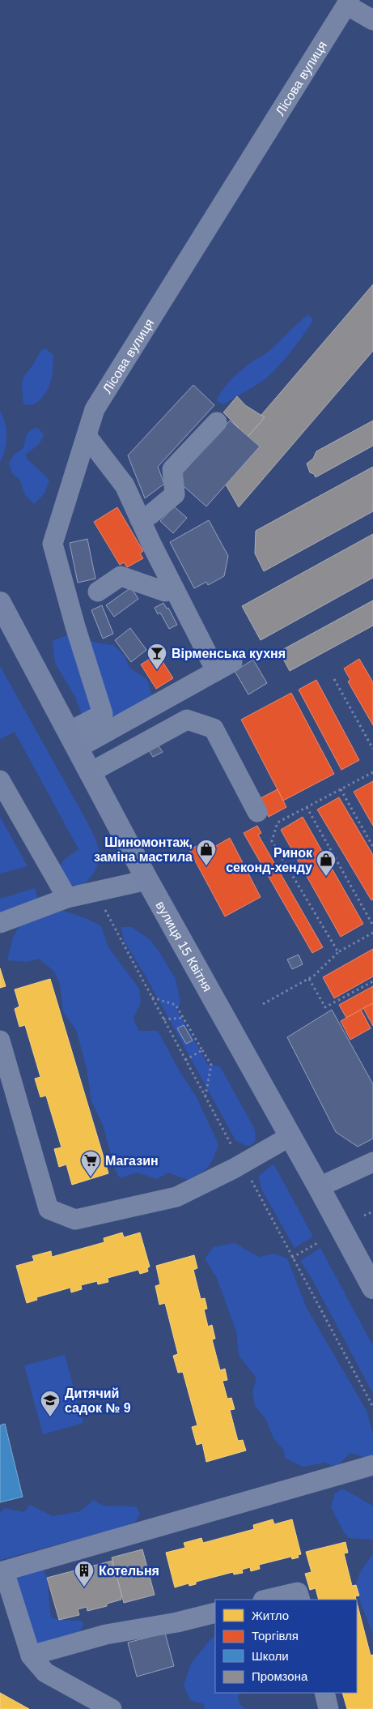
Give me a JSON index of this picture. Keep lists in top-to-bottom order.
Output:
{
  "streets": {
    "highway": ["вулиця 15 Квітня"],
    "street": ["Лісова вулиця"]
  },
  "crossings": [
    ["Лісова вулиця", "вулиця 15 Квітня"]
  ],
  "places": {
    "bar": ["Вірменська кухня"],
    "shop": ["Шиномонтаж, заміна мастила", "Ринок секонд-хенду"],
    "supermarket": ["Магазин"],
    "school or university": ["Дитячий садок № 9"],
    "building": ["Котельня"]
  },
  "legend": [
    "Житло",
    "Торгівля",
    "Школи",
    "Промзона"
  ]
}
